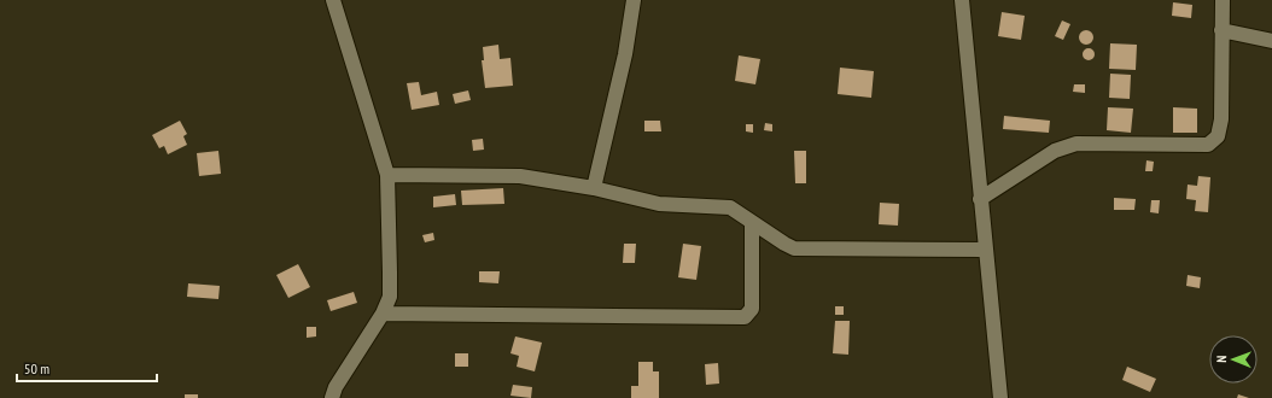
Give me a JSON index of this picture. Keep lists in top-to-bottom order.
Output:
{
  "scale_bar": "50 m",
  "north": "left"
}
